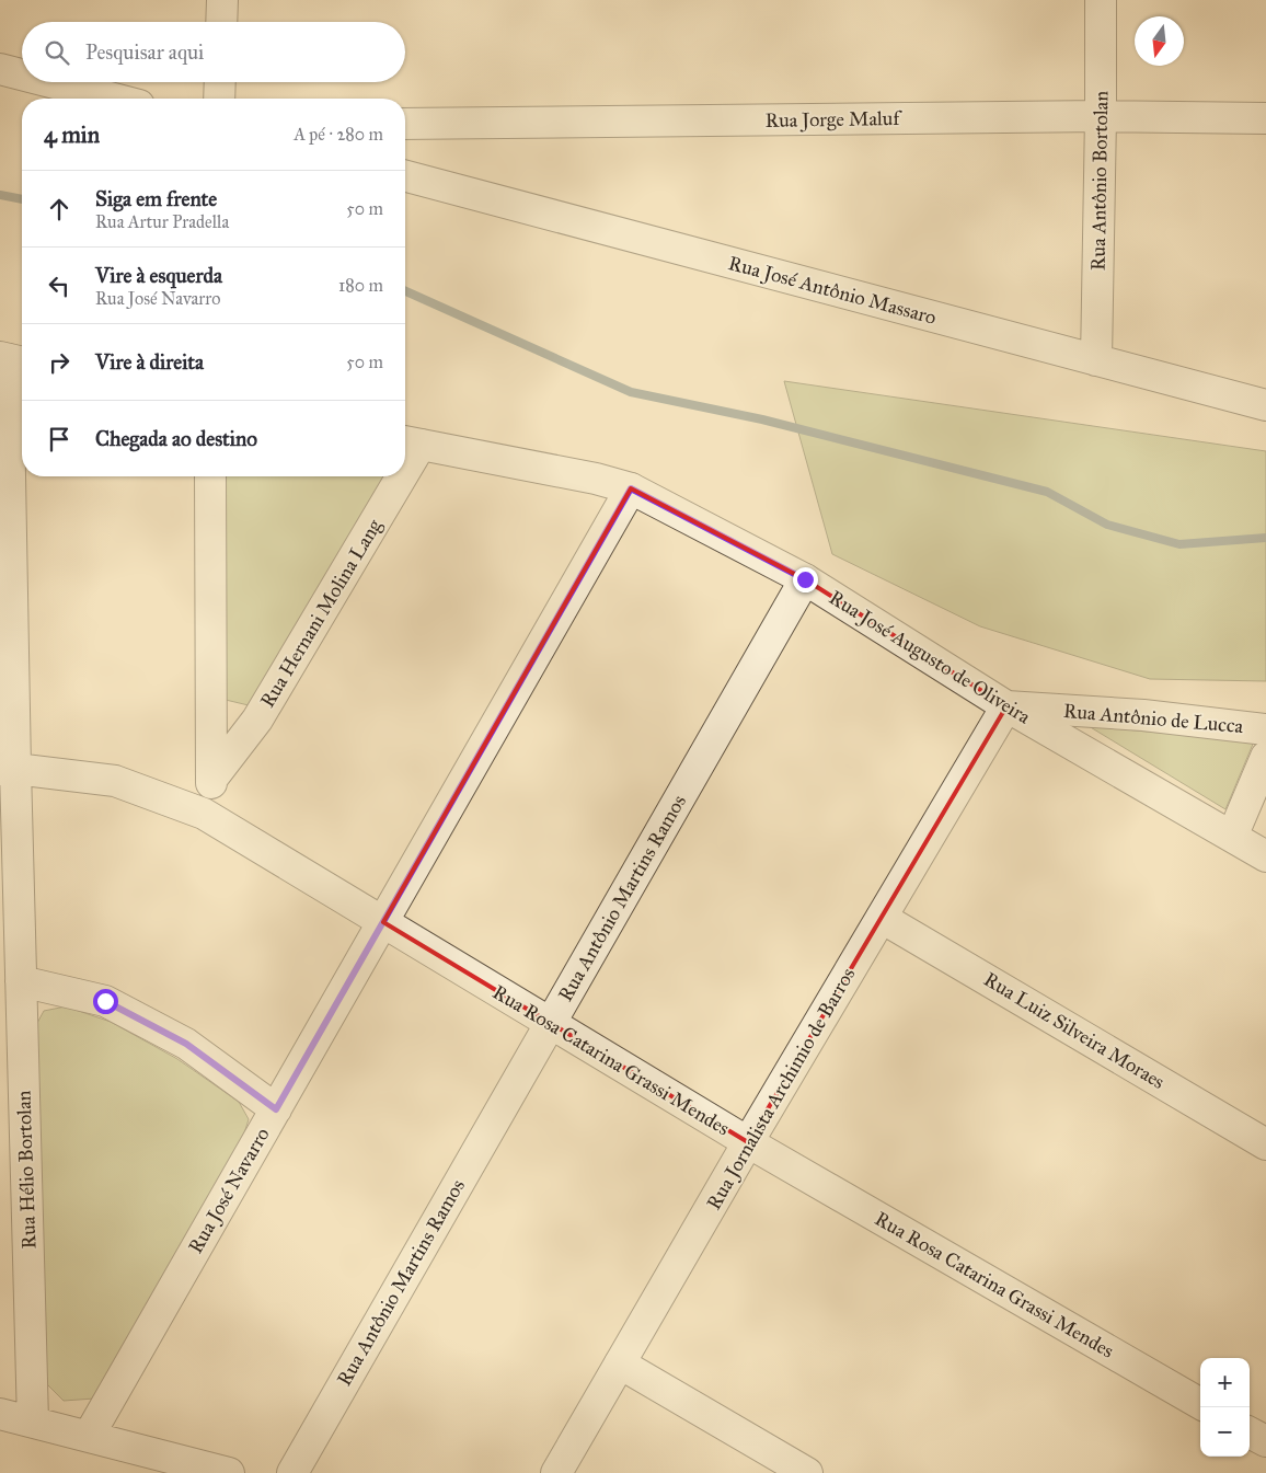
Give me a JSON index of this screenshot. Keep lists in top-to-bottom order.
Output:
{
  "streets": {
    "street": [
      "Rua Jorge Maluf",
      "Rua Antônio Bortolan",
      "Rua José Antônio Massaro",
      "Rua Hernani Molina Lang",
      "Rua José Augusto de Oliveira",
      "Rua Antônio de Lucca",
      "Rua Antônio Martins Ramos",
      "Rua Luiz Silveira Moraes",
      "Rua Rosa Catarina Grassi Mendes",
      "Rua Jornalista Archimio de Barros",
      "Rua Hélio Bortolan",
      "Rua José Navarro"
    ]
  },
  "crossings": [
    ["Rua Jorge Maluf", "Rua Antônio Bortolan"],
    ["Rua Antônio Bortolan", "Rua José Antônio Massaro"],
    ["Rua Hernani Molina Lang", "Rua Rosa Catarina Grassi Mendes"],
    ["Rua José Augusto de Oliveira", "Rua Antônio de Lucca"],
    ["Rua José Augusto de Oliveira", "Rua Antônio Martins Ramos"],
    ["Rua José Augusto de Oliveira", "Rua Jornalista Archimio de Barros"],
    ["Rua José Augusto de Oliveira", "Rua José Navarro"],
    ["Rua Antônio de Lucca", "Rua Jornalista Archimio de Barros"],
    ["Rua Antônio Martins Ramos", "Rua Rosa Catarina Grassi Mendes"],
    ["Rua Luiz Silveira Moraes", "Rua Jornalista Archimio de Barros"],
    ["Rua Rosa Catarina Grassi Mendes", "Rua Jornalista Archimio de Barros"],
    ["Rua Rosa Catarina Grassi Mendes", "Rua Hélio Bortolan"],
    ["Rua Rosa Catarina Grassi Mendes", "Rua José Navarro"]
  ],
  "north": "bottom",
  "page": {
    "search": "Pesquisar aqui",
    "heading": ["4 min", "A pé · 280 m"],
    "list": [
      ["Siga em frente", "Rua Artur Pradella", "50 m"],
      ["Vire à esquerda", "Rua José Navarro", "180 m"],
      ["Vire à direita", "50 m"],
      "Chegada ao destino"
    ],
    "map_buttons": ["+", "−"]
  }
}
